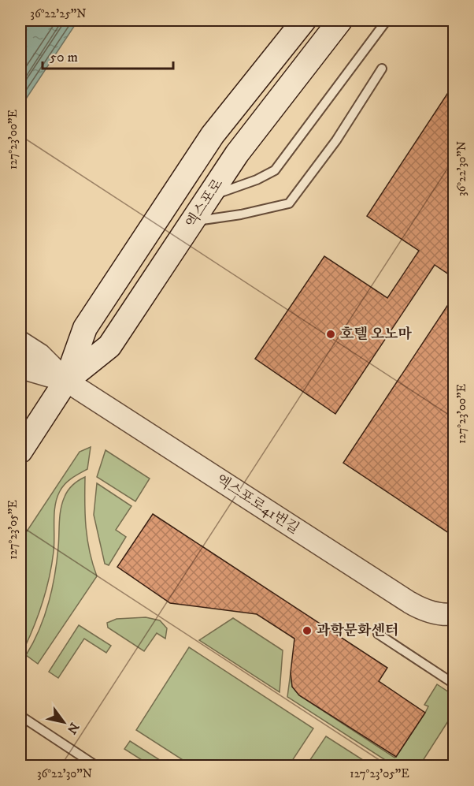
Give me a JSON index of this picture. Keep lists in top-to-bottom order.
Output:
{
  "streets": {
    "main road": ["엑스포로"],
    "street": ["엑스포로41번길"]
  },
  "crossings": [
    ["엑스포로", "엑스포로41번길"]
  ],
  "places": ["호텔 오노마", "과학문화센터"],
  "scale_bar": "50 m",
  "north": "bottom right",
  "coordinates": [
    "36°22'25\"N",
    "127°23'00\"E",
    "36°22'30\"N",
    "127°23'05\"E"
  ]
}
